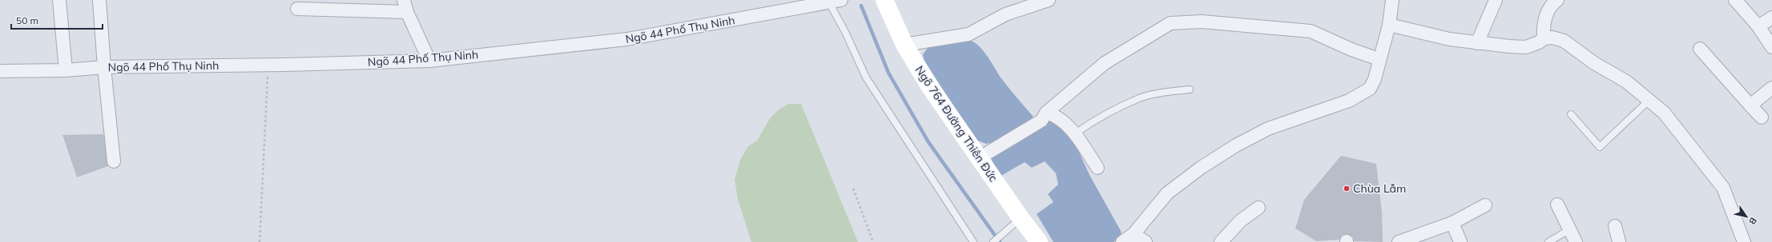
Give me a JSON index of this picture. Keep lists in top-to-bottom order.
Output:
{
  "streets": {
    "street": ["Ngõ 44 Phố Thụ Ninh", "Ngõ 764 Đường Thiên Đức"]
  },
  "places": ["Chùa Lẫm"],
  "scale_bar": "50 m",
  "north": "bottom right"
}
